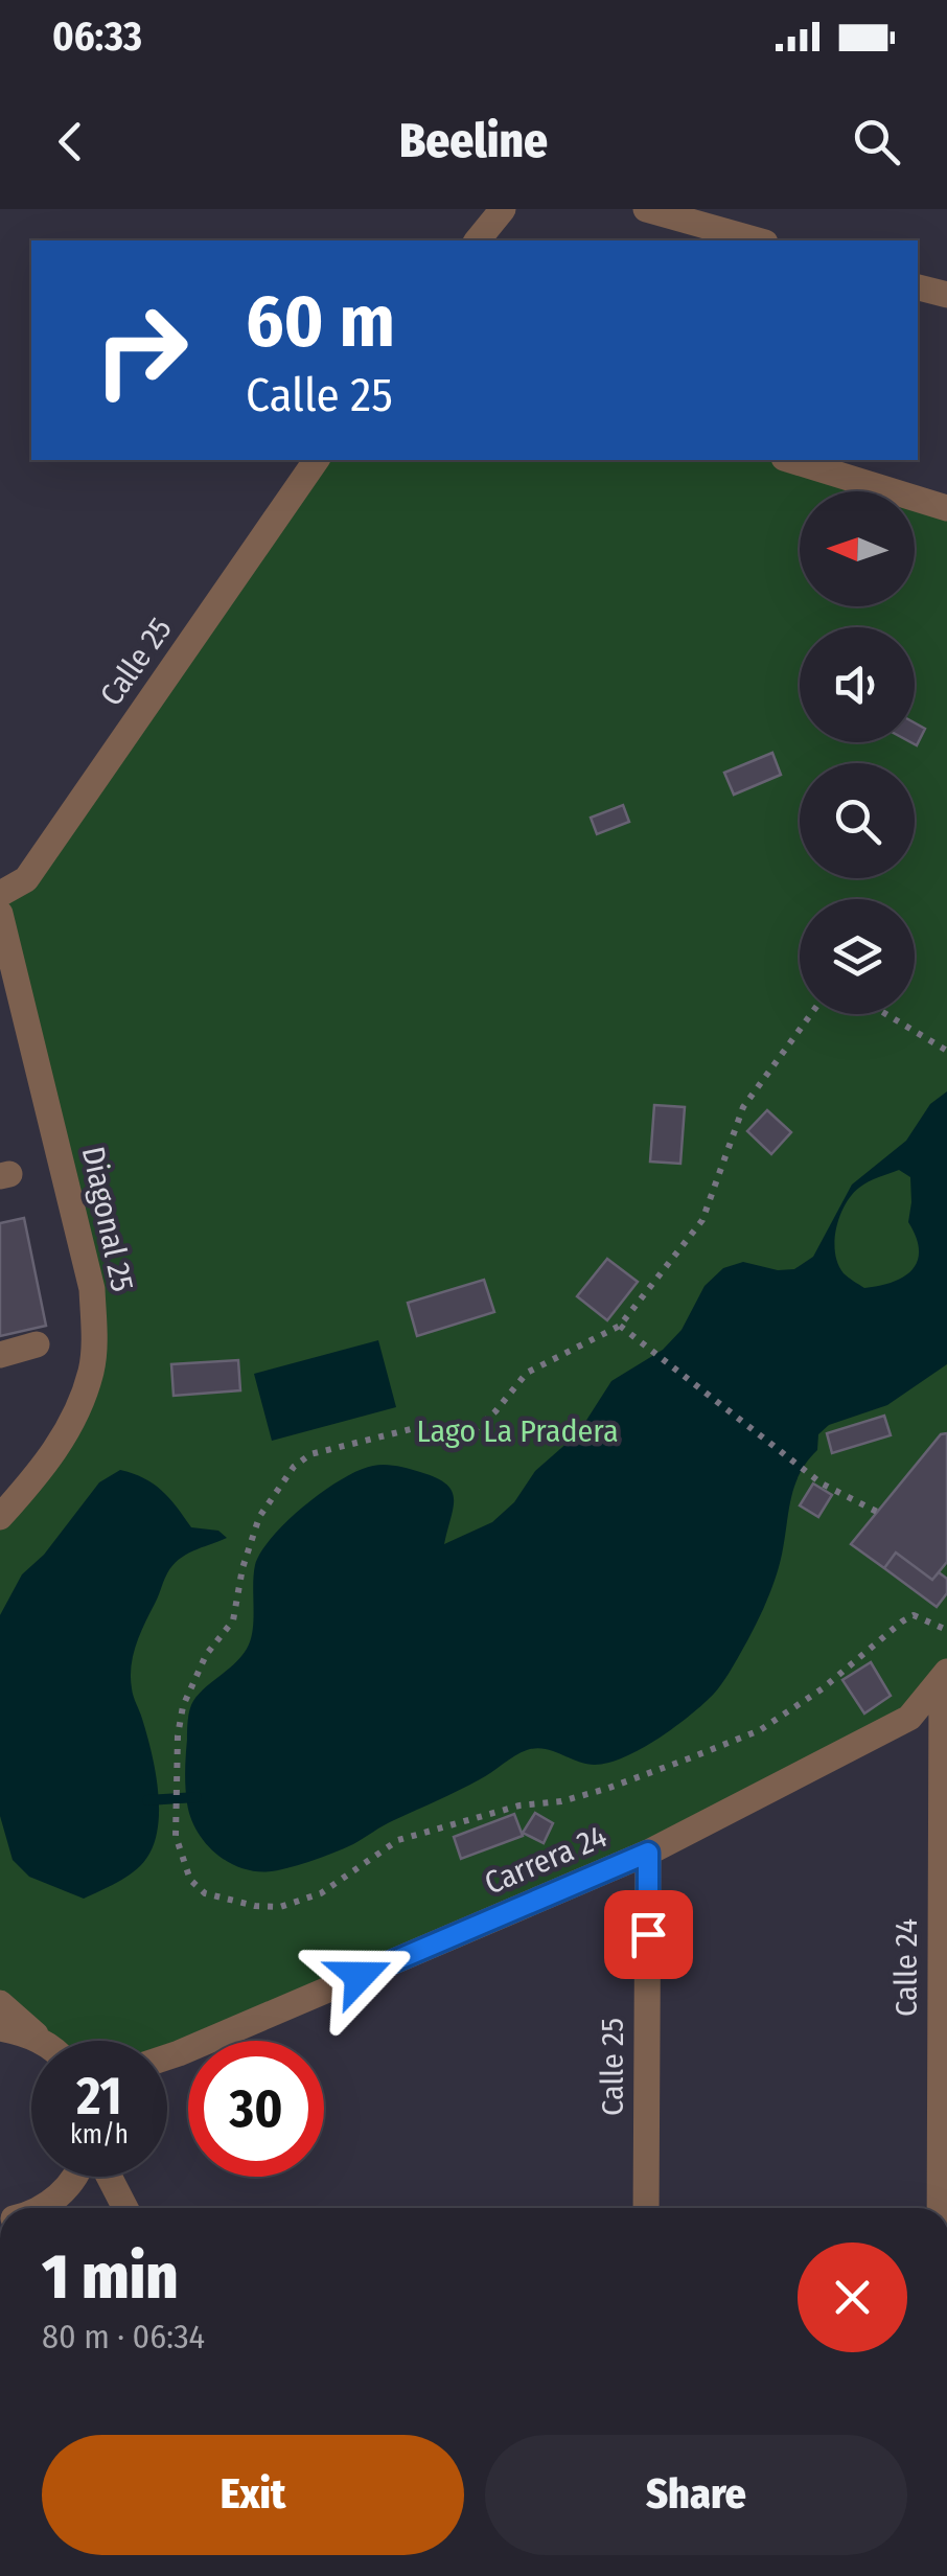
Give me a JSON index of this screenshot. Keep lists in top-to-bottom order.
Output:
{
  "streets": {
    "street": [
      "Calle 25",
      "Diagonal 25",
      "Carrera 24",
      "Calle 24"
    ]
  },
  "crossings": [
    ["Calle 25", "Carrera 24"],
    ["Carrera 24", "Calle 24"]
  ],
  "parks": ["Lago La Pradera"],
  "north": "left",
  "page": {
    "status": "06:33",
    "header": "Beeline",
    "turn": ["60 m", "Calle 25"],
    "speed": "21 km/h",
    "limit": "30",
    "heading": ["1 min", "80 m · 06:34"],
    "buttons": ["Exit", "Share"]
  }
}
